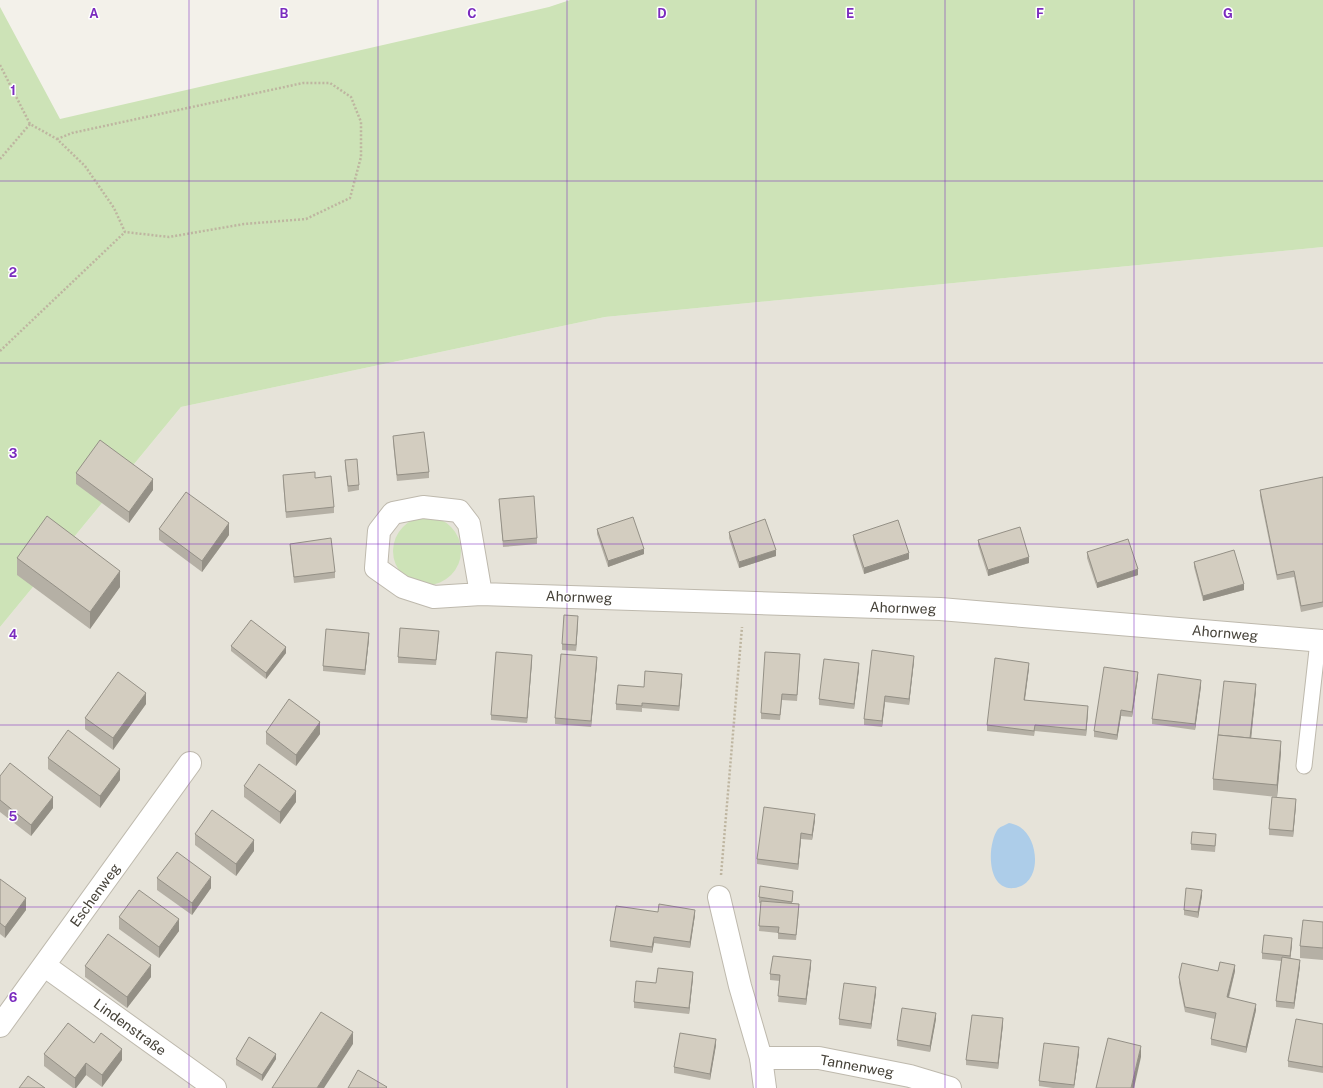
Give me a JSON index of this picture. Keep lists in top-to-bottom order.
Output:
{
  "streets": {
    "street": [
      "Ahornweg",
      "Eschenweg",
      "Lindenstraße",
      "Tannenweg"
    ]
  },
  "crossings": [
    ["Eschenweg", "Lindenstraße"]
  ],
  "grid": {
    "columns": [
      "A",
      "B",
      "C",
      "D",
      "E",
      "F",
      "G"
    ],
    "rows": [
      "1",
      "2",
      "3",
      "4",
      "5",
      "6"
    ]
  }
}
